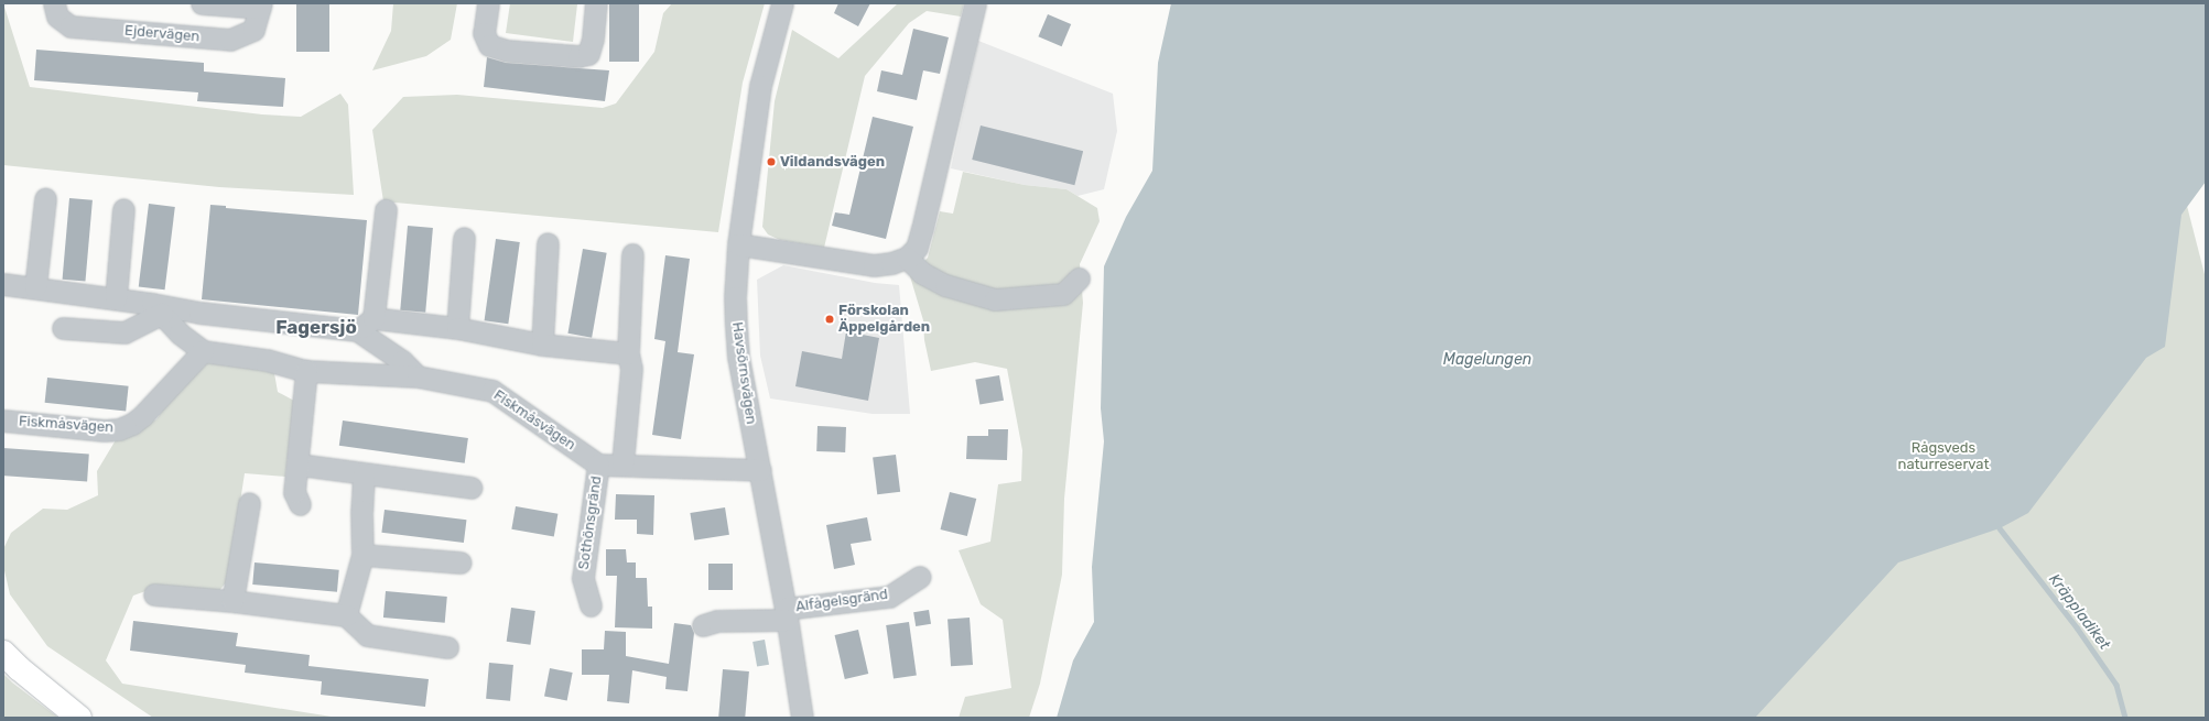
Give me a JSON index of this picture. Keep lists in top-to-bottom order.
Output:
{
  "streets": {
    "street": [
      "Ejdervägen",
      "Havsörnsvägen",
      "Fiskmåsvägen",
      "Sothönsgränd",
      "Alfågelsgränd"
    ]
  },
  "crossings": [
    ["Havsörnsvägen", "Alfågelsgränd"],
    ["Fiskmåsvägen", "Sothönsgränd"]
  ],
  "districts": ["Fagersjö"],
  "water": ["Magelungen", "Kräppladiket"],
  "parks": ["Rågsveds naturreservat"],
  "places": ["Vildandsvägen", "Förskolan Äppelgården"]
}
